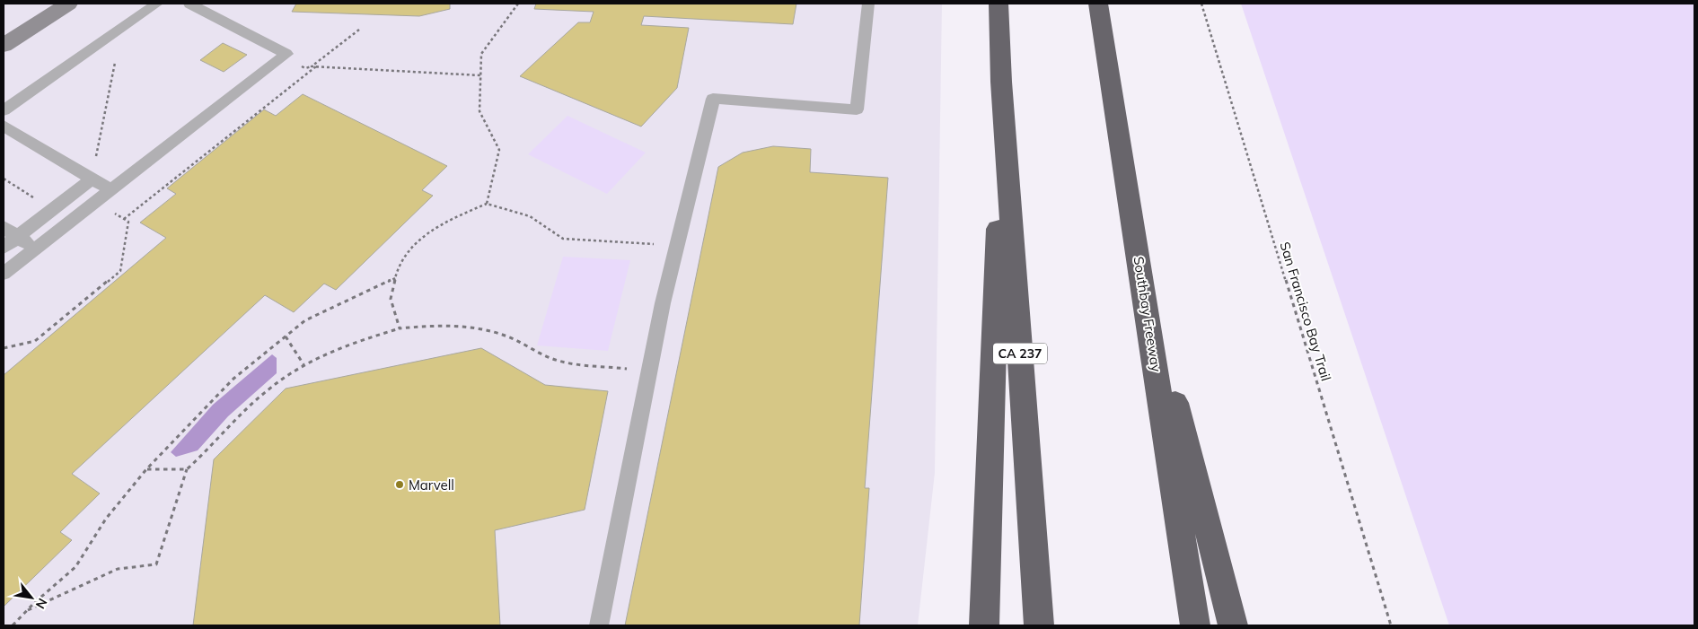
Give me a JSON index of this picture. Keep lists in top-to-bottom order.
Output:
{
  "streets": {
    "highway": ["Southbay Freeway", "CA 237"],
    "path": ["San Francisco Bay Trail"]
  },
  "places": ["Marvell"],
  "north": "bottom right"
}
